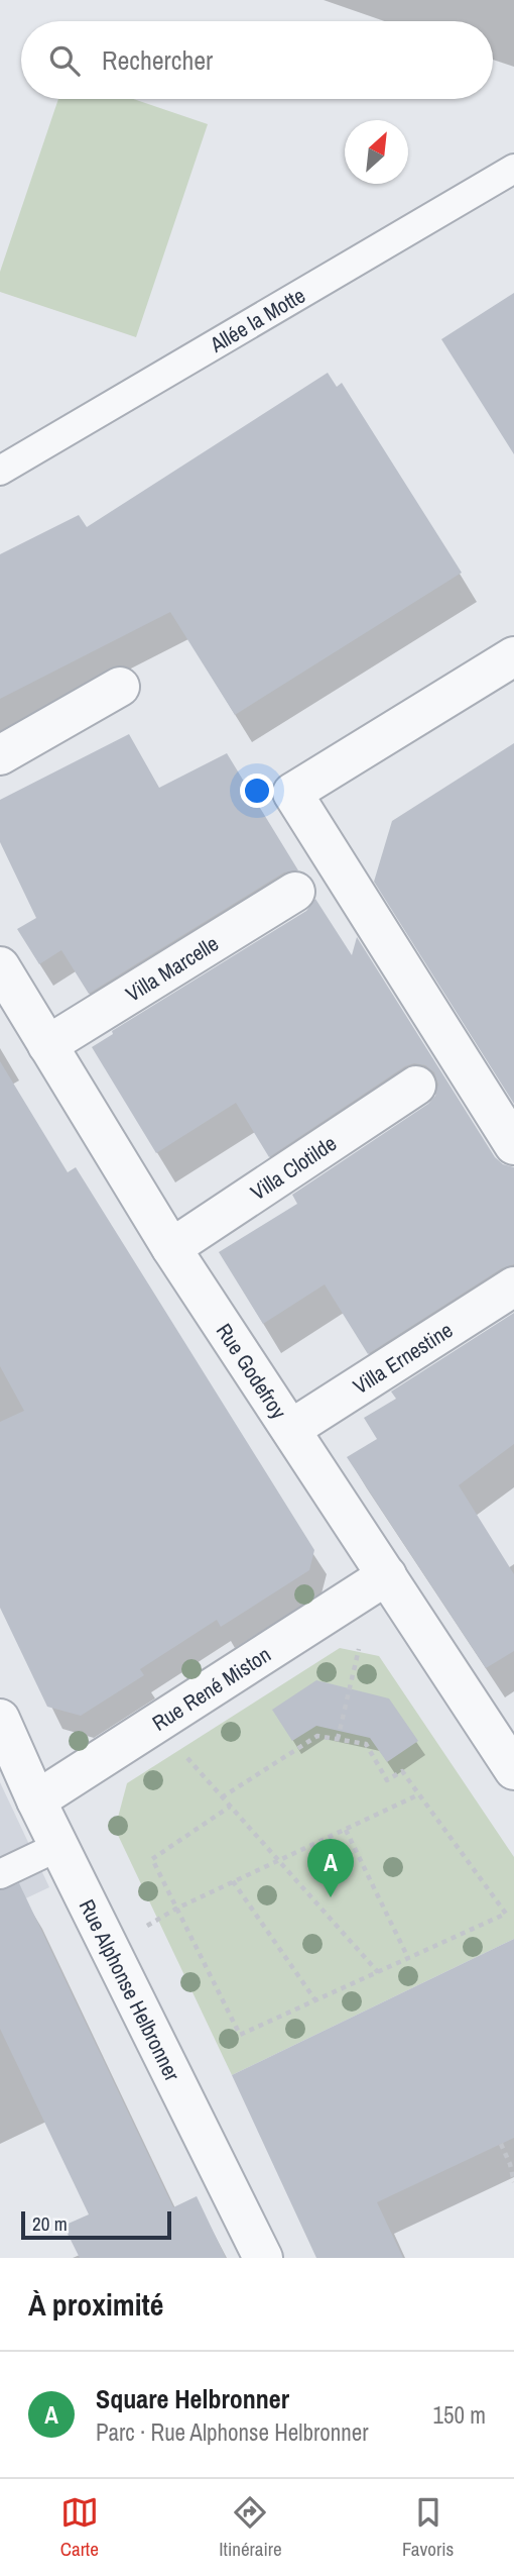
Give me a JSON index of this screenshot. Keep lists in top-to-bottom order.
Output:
{
  "streets": {
    "street": [
      "Villa Marcelle",
      "Villa Clotilde",
      "Villa Ernestine",
      "Rue Godefroy",
      "Rue René Miston",
      "Rue Alphonse Helbronner"
    ],
    "lane": ["Allée la Motte"]
  },
  "crossings": [
    ["Villa Marcelle", "Rue Godefroy"],
    ["Villa Clotilde", "Rue Godefroy"],
    ["Villa Ernestine", "Rue Godefroy"],
    ["Rue Godefroy", "Rue René Miston"],
    ["Rue René Miston", "Rue Alphonse Helbronner"]
  ],
  "scale_bar": "20 m",
  "north": "top right",
  "page": {
    "search": "Rechercher",
    "pins": "A",
    "scale": "20 m",
    "heading": "À proximité",
    "list": [
      {
        "mark": "A",
        "name": "Square Helbronner",
        "note": "Parc · Rue Alphonse Helbronner",
        "value": "150 m"
      }
    ],
    "nav": ["Carte", "Itinéraire", "Favoris"]
  }
}
